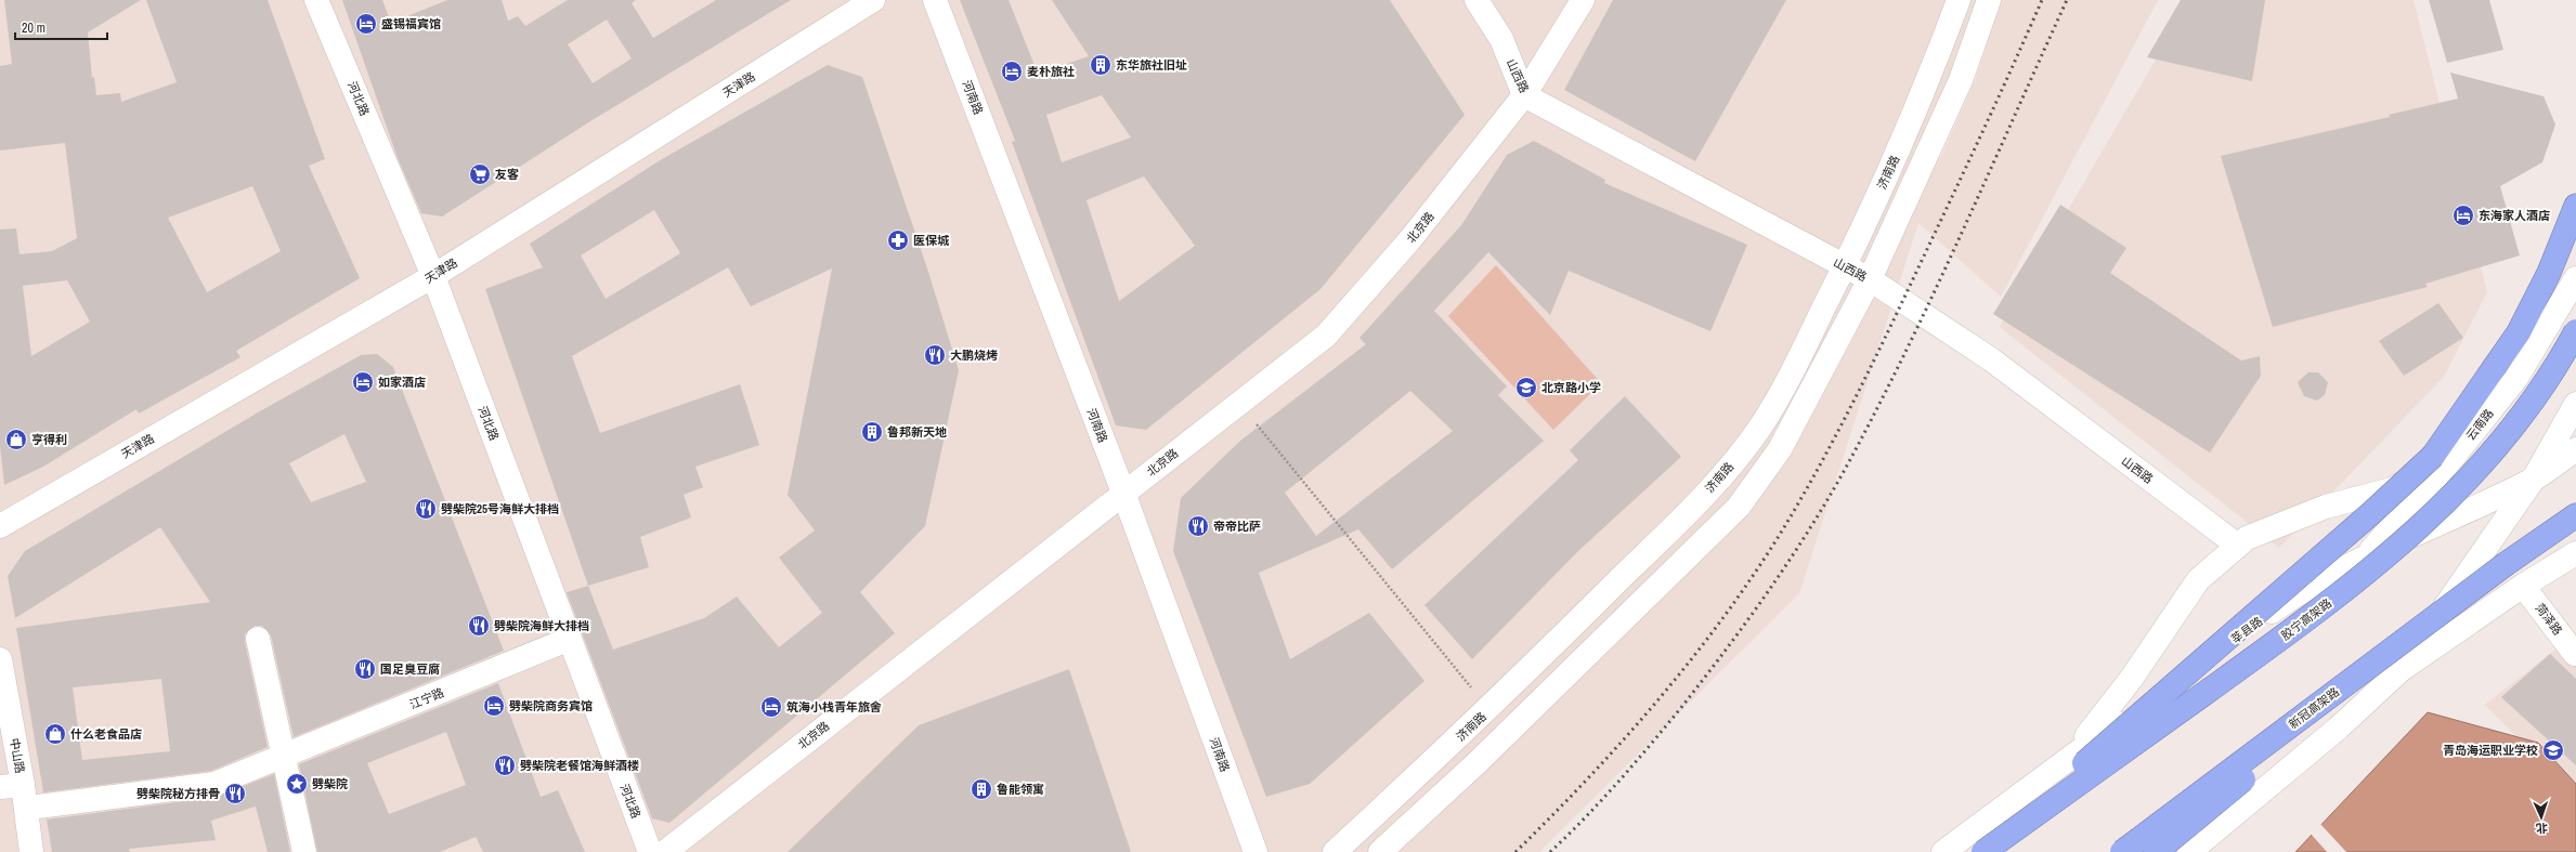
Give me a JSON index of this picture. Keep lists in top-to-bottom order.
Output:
{
  "streets": {
    "highway": ["胶宁高架路", "新冠高架路"],
    "street": [
      "山西路",
      "天津路",
      "河南路",
      "河北路",
      "济南路",
      "北京路",
      "云南路",
      "菏泽路",
      "莘县路",
      "江宁路",
      "中山路"
    ]
  },
  "crossings": [
    ["山西路", "济南路"],
    ["山西路", "北京路"],
    ["天津路", "河北路"],
    ["河南路", "北京路"],
    ["河北路", "江宁路"],
    ["云南路", "莘县路"]
  ],
  "places": {
    "hotel": [
      "盛锡福宾馆",
      "麦朴旅社",
      "东海家人酒店",
      "如家酒店",
      "劈柴院商务宾馆",
      "筑海小栈青年旅舍"
    ],
    "building": ["东华旅社旧址", "鲁邦新天地", "鲁能领寓"],
    "supermarket": ["友客"],
    "pharmacy": ["医保城"],
    "restaurant": [
      "大鹏烧烤",
      "劈柴院25号海鲜大排档",
      "帝帝比萨",
      "劈柴院海鲜大排档",
      "国足臭豆腐",
      "劈柴院老餐馆海鲜酒楼",
      "劈柴院秘方排骨"
    ],
    "school or university": ["北京路小学", "青岛海运职业学校"],
    "shop": ["亨得利", "什么老食品店"],
    "place": ["劈柴院"]
  },
  "scale_bar": "20 m",
  "north": "bottom"
}
